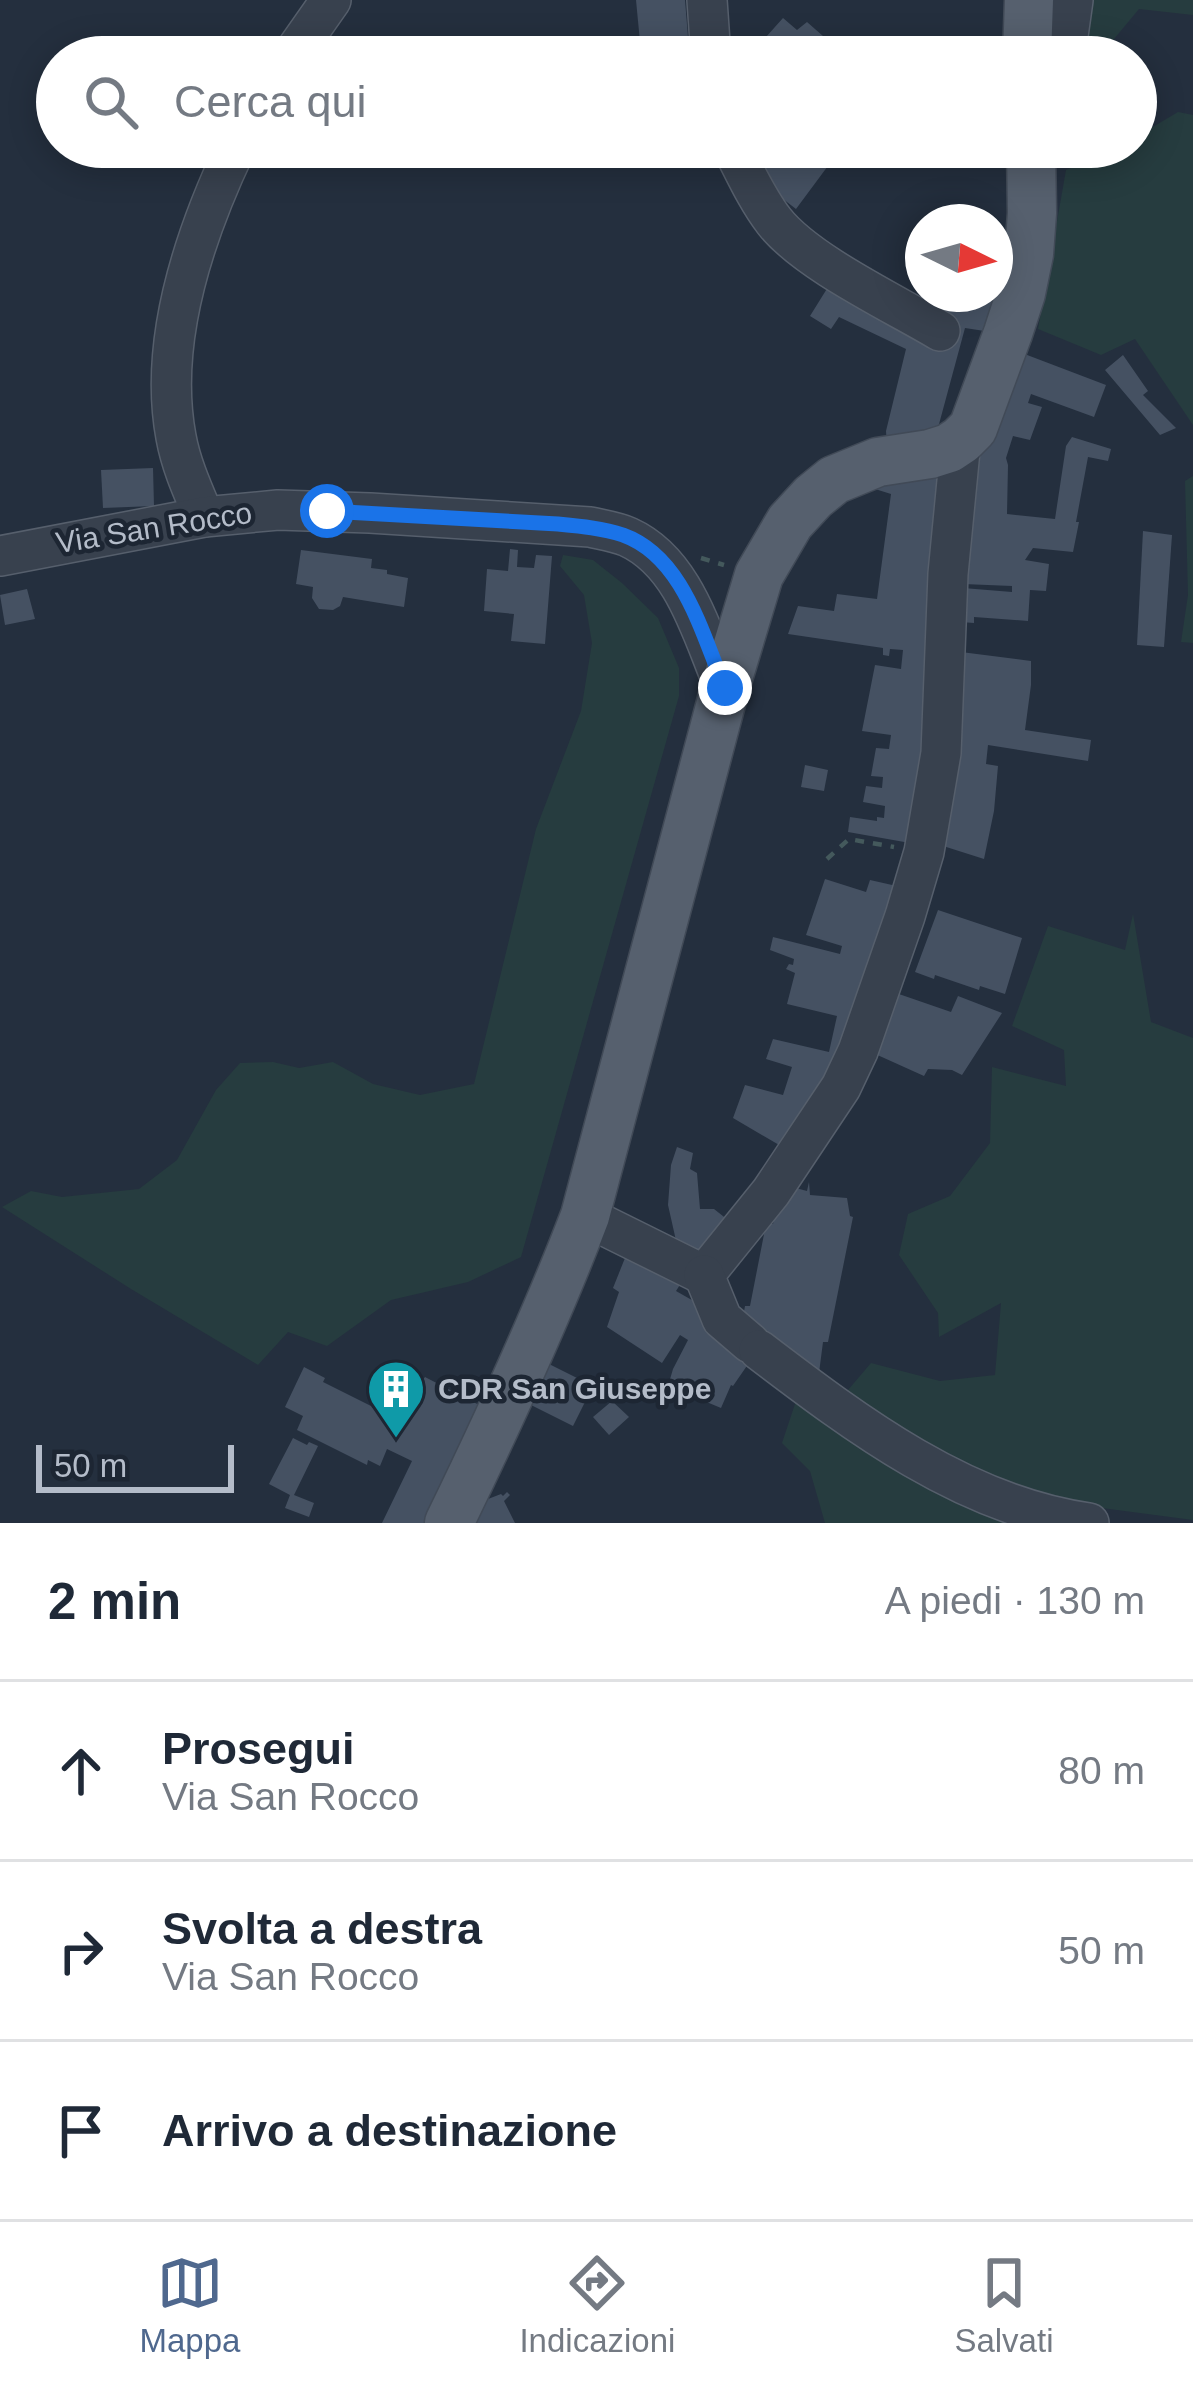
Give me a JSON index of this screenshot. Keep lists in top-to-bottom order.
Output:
{
  "streets": {
    "street": ["Via San Rocco"]
  },
  "places": {
    "building": ["CDR San Giuseppe"]
  },
  "scale_bar": "50 m",
  "north": "right",
  "page": {
    "search": "Cerca qui",
    "scale": "50 m",
    "heading": ["2 min", "A piedi · 130 m"],
    "list": [
      ["Prosegui", "Via San Rocco", "80 m"],
      ["Svolta a destra", "Via San Rocco", "50 m"],
      "Arrivo a destinazione"
    ],
    "nav": ["Mappa", "Indicazioni", "Salvati"]
  }
}
